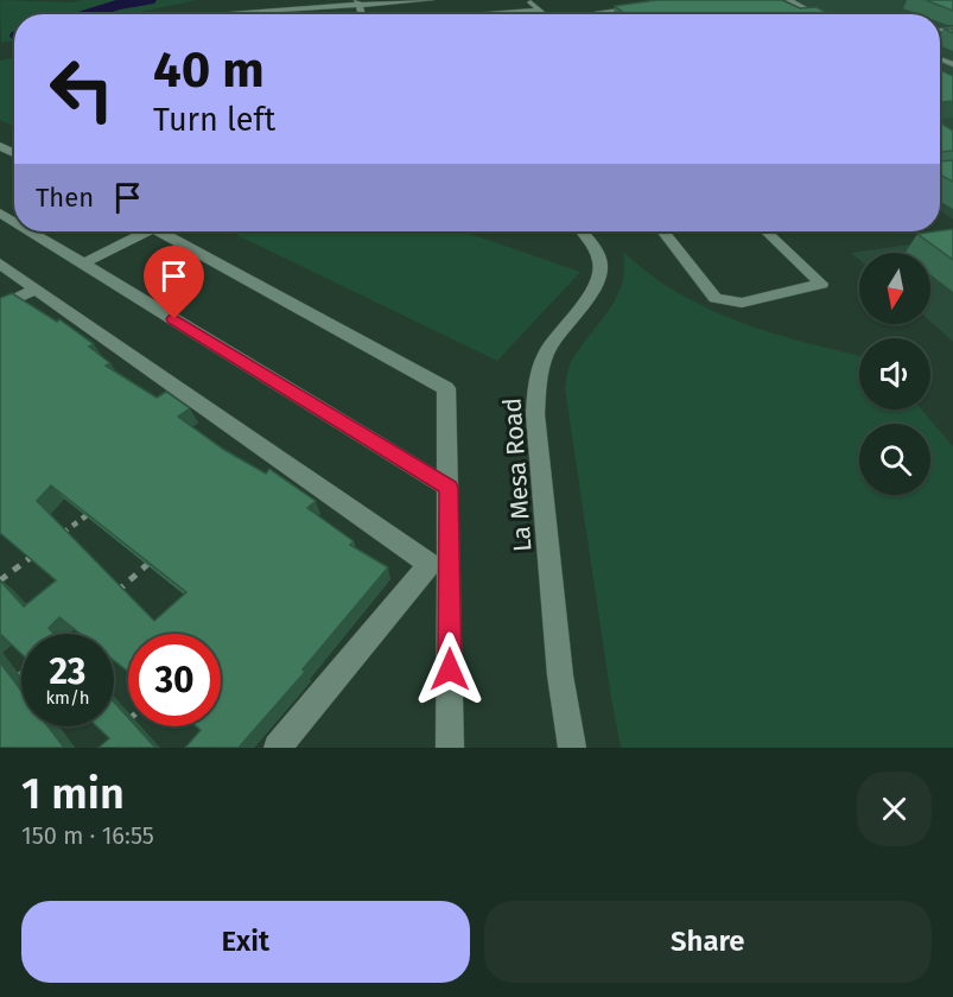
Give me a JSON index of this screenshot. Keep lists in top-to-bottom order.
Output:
{
  "streets": {
    "street": ["La Mesa Road"]
  },
  "north": "bottom",
  "page": {
    "turn": ["40 m", "Turn left"],
    "then": "Then",
    "speed": "23 km/h",
    "limit": "30",
    "heading": ["1 min", "150 m · 16:55"],
    "buttons": ["Exit", "Share"]
  }
}
